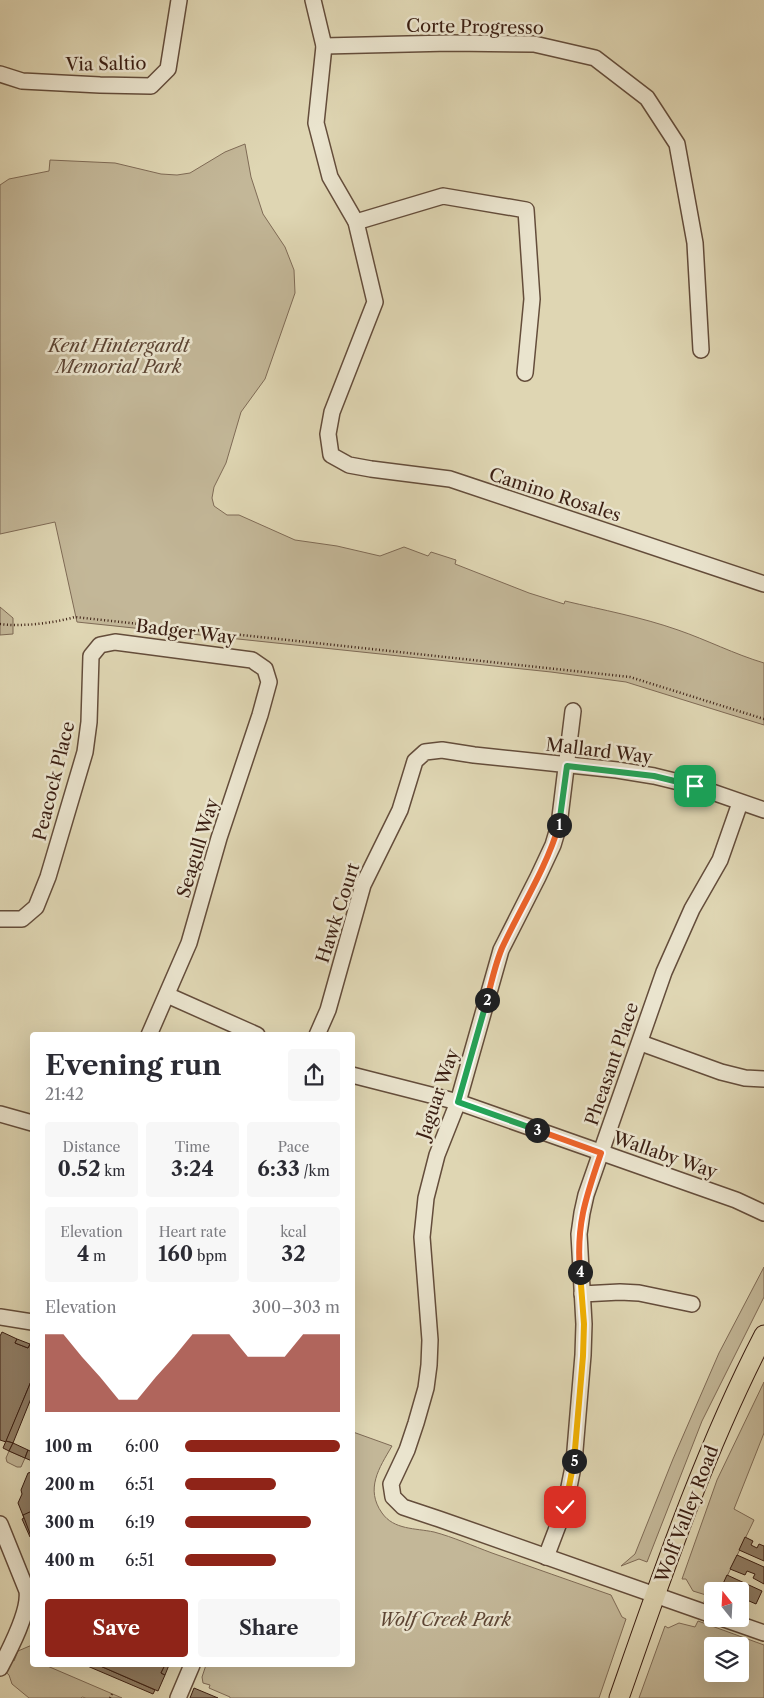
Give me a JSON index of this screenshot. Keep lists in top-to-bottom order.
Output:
{
  "streets": {
    "main road": ["Wolf Valley Road"],
    "street": [
      "Corte Progresso",
      "Via Saltio",
      "Camino Rosales",
      "Badger Way",
      "Mallard Way",
      "Peacock Place",
      "Seagull Way",
      "Hawk Court",
      "Pheasant Place",
      "Jaguar Way",
      "Wallaby Way"
    ]
  },
  "crossings": [
    ["Badger Way", "Peacock Place"],
    ["Badger Way", "Seagull Way"],
    ["Mallard Way", "Hawk Court"],
    ["Mallard Way", "Pheasant Place"],
    ["Mallard Way", "Jaguar Way"],
    ["Pheasant Place", "Jaguar Way"],
    ["Pheasant Place", "Wallaby Way"],
    ["Jaguar Way", "Wallaby Way"]
  ],
  "parks": ["Kent Hintergardt Memorial Park", "Wolf Creek Park"],
  "north": "top",
  "page": {
    "pins": [
      "1",
      "2",
      "3",
      "4",
      "5"
    ],
    "heading": ["Evening run", "21:42"],
    "stats": [
      ["Distance", "0.52 km"],
      ["Time", "3:24"],
      ["Pace", "6:33 /km"],
      ["Elevation", "4 m"],
      ["Heart rate", "160 bpm"],
      ["kcal", "32"]
    ],
    "chart": ["Elevation", "300–303 m"],
    "list": [
      {
        "name": "100 m",
        "note": "6:00"
      },
      {
        "name": "200 m",
        "note": "6:51"
      },
      {
        "name": "300 m",
        "note": "6:19"
      },
      {
        "name": "400 m",
        "note": "6:51"
      }
    ],
    "buttons": ["Save", "Share"]
  }
}
